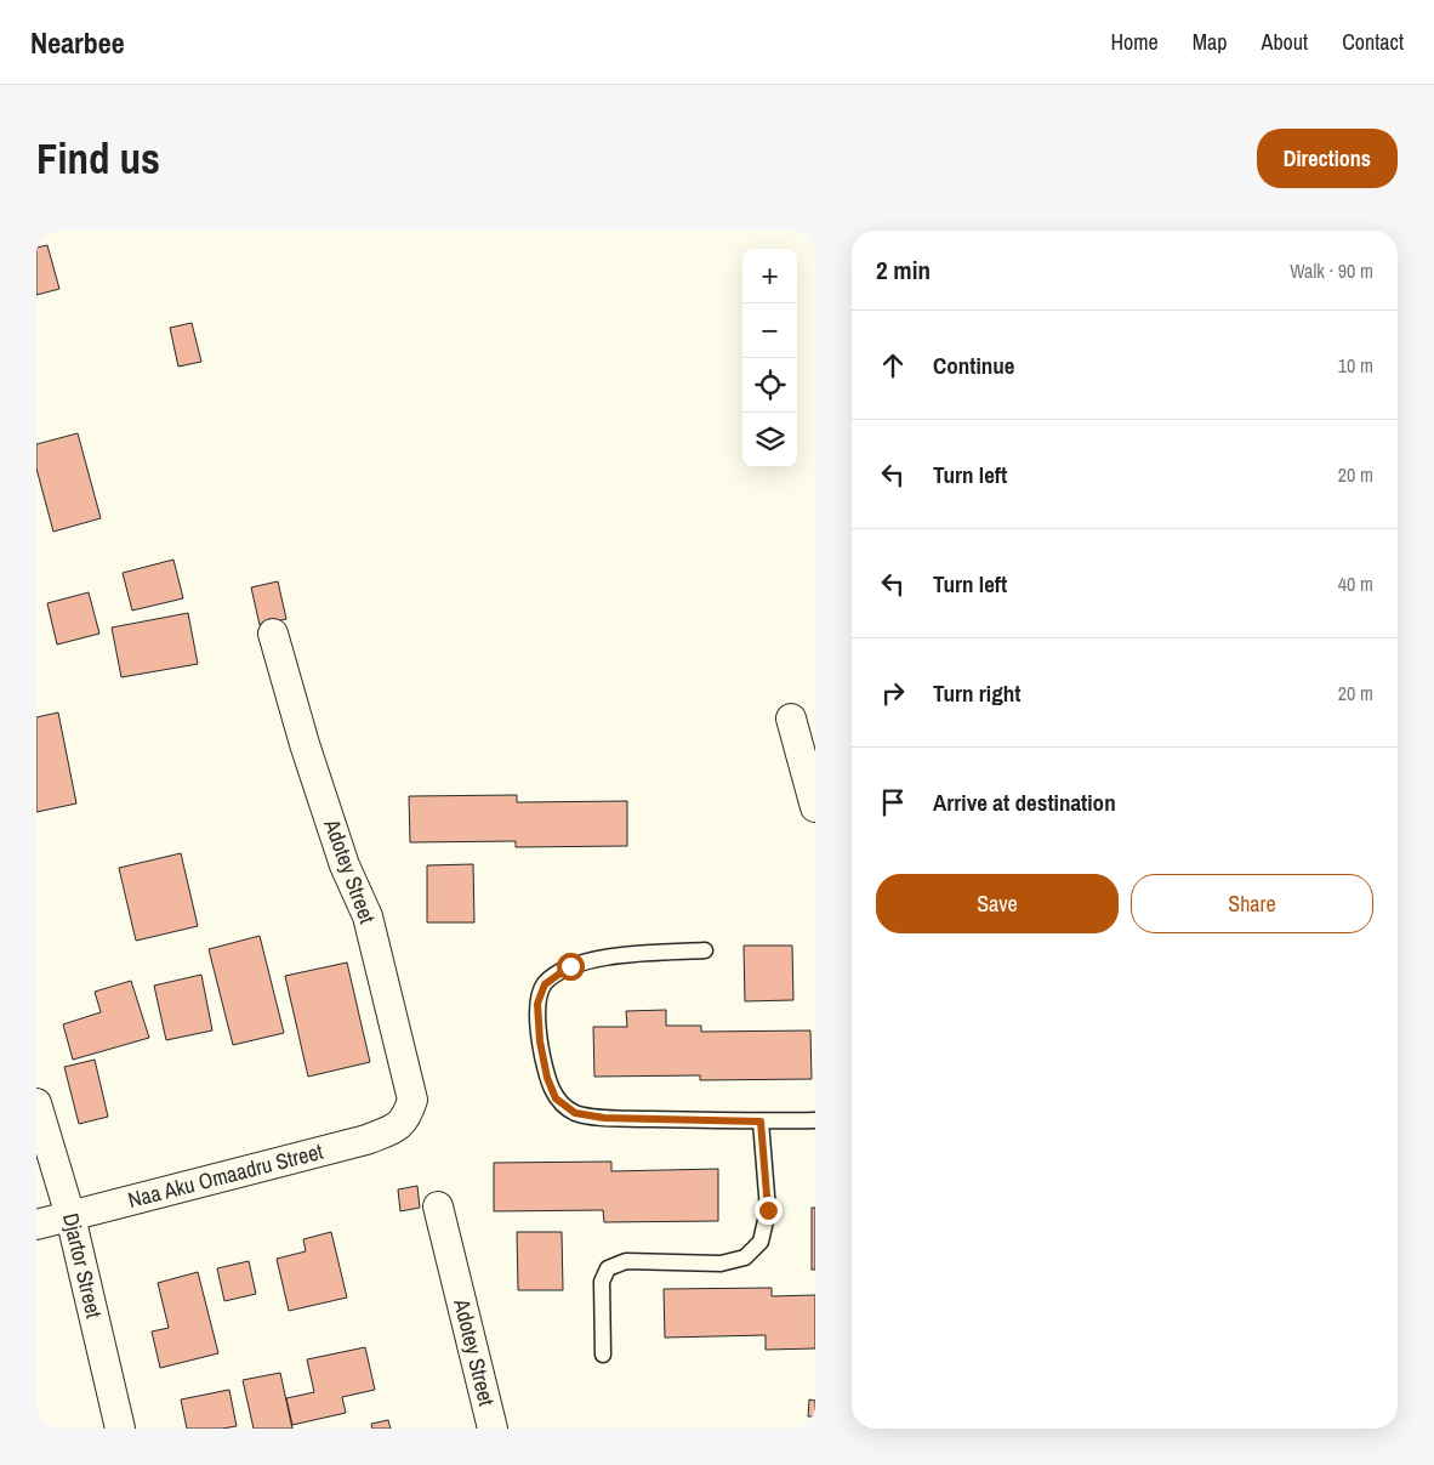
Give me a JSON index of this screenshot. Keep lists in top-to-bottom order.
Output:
{
  "streets": {
    "street": ["Adotey Street", "Naa Aku Omaadru Street", "Djartor Street"]
  },
  "crossings": [
    ["Adotey Street", "Naa Aku Omaadru Street"],
    ["Naa Aku Omaadru Street", "Djartor Street"]
  ],
  "page": {
    "header": "Nearbee",
    "nav": [
      "Home",
      "Map",
      "About",
      "Contact"
    ],
    "buttons": [
      "Directions",
      ["Save", "Share"]
    ],
    "title": "Find us",
    "heading": ["2 min", "Walk · 90 m"],
    "map_buttons": ["+", "−"],
    "list": [
      ["Continue", "10 m"],
      ["Turn left", "20 m"],
      ["Turn left", "40 m"],
      ["Turn right", "20 m"],
      "Arrive at destination"
    ]
  }
}
